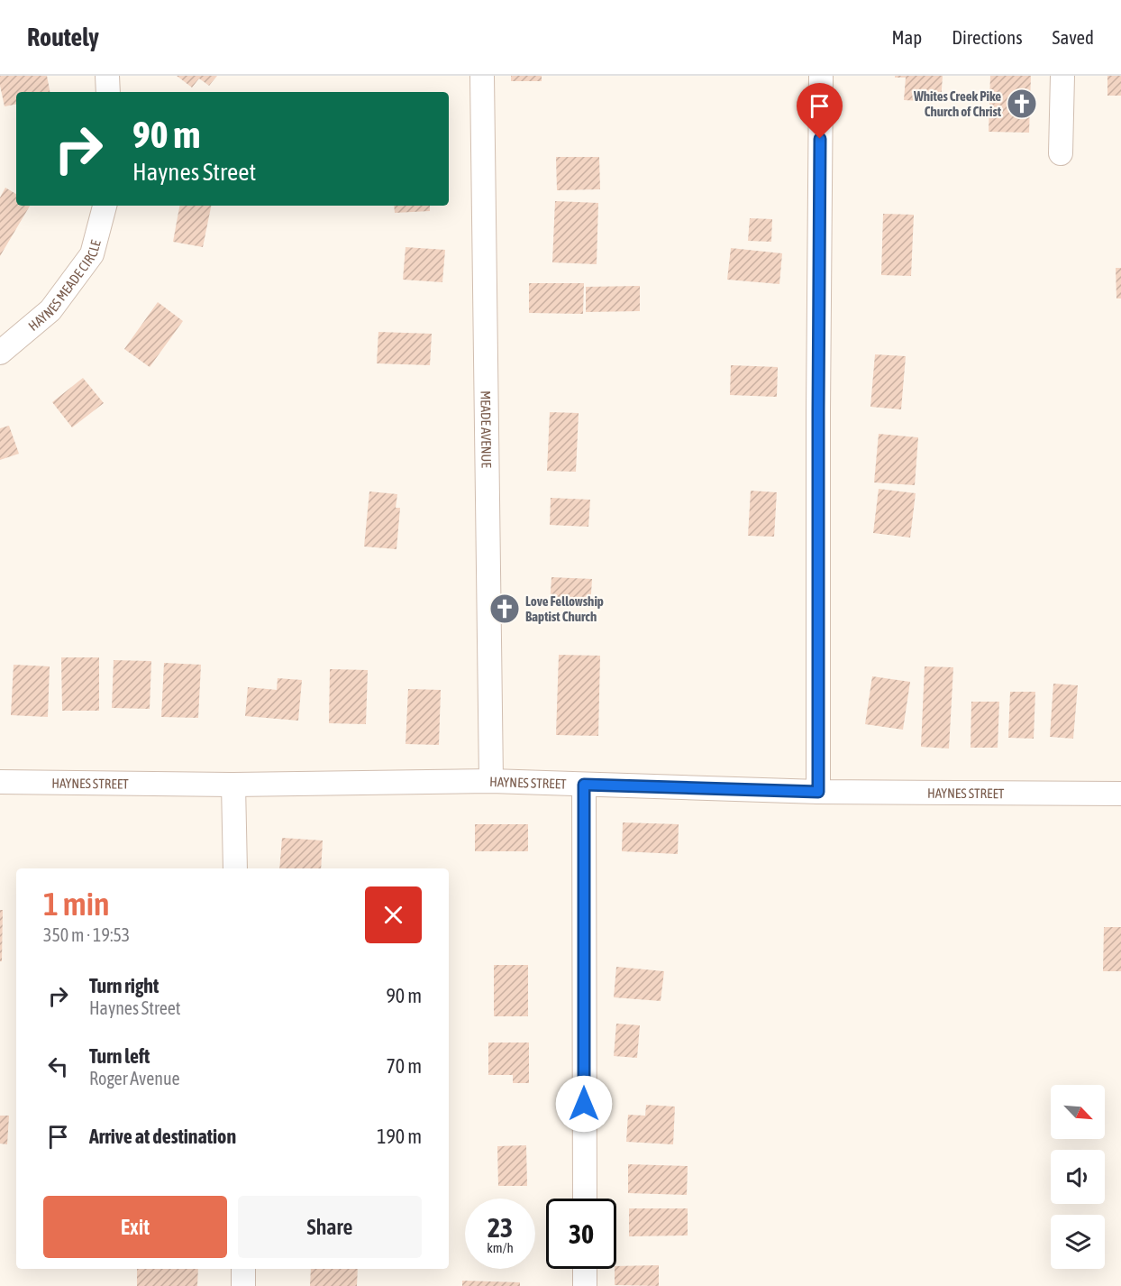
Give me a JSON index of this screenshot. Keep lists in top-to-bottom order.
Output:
{
  "streets": {
    "street": ["HAYNES MEADE CIRCLE", "MEADE AVENUE", "HAYNES STREET"]
  },
  "crossings": [
    ["MEADE AVENUE", "HAYNES STREET"]
  ],
  "places": {
    "church": ["Whites Creek Pike Church of Christ", "Love Fellowship Baptist Church"]
  },
  "north": "bottom right",
  "page": {
    "header": "Routely",
    "nav": ["Map", "Directions", "Saved"],
    "turn": ["90 m", "Haynes Street"],
    "heading": ["1 min", "350 m · 19:53"],
    "list": [
      {
        "name": "Turn right",
        "note": "Haynes Street",
        "value": "90 m"
      },
      {
        "name": "Turn left",
        "note": "Roger Avenue",
        "value": "70 m"
      },
      {
        "name": "Arrive at destination",
        "value": "190 m"
      }
    ],
    "buttons": ["Exit", "Share"],
    "speed": "23 km/h",
    "limit": "30"
  }
}
